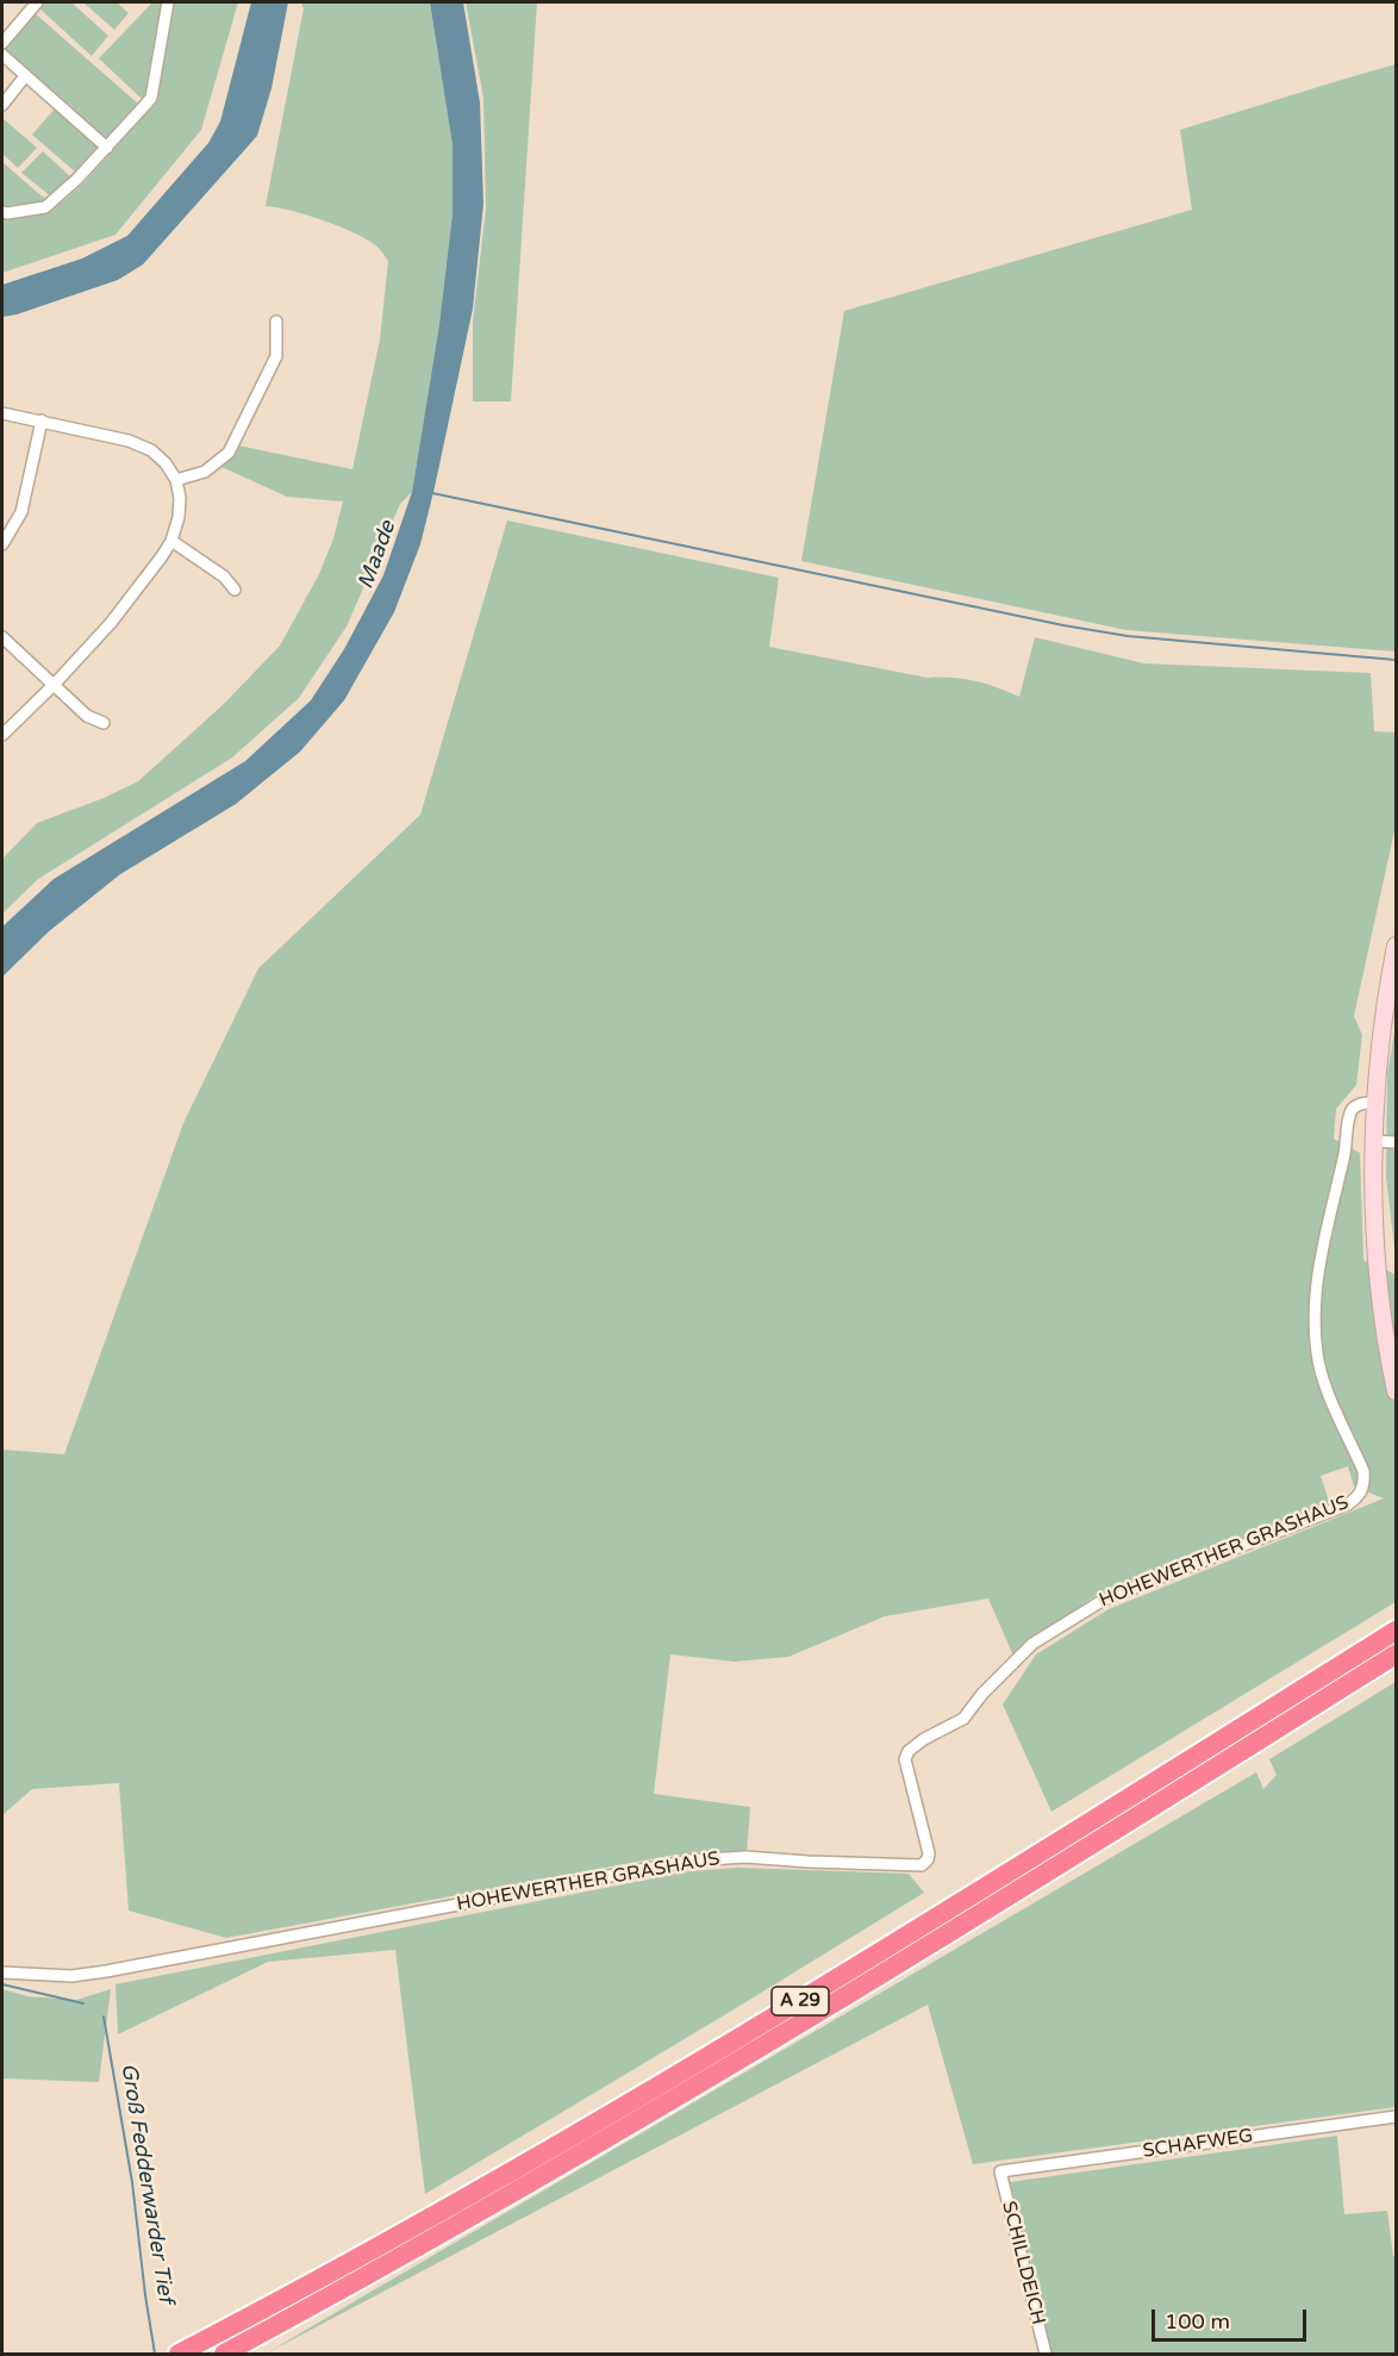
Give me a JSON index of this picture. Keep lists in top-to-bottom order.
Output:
{
  "streets": {
    "highway": ["A 29"],
    "street": ["HOHEWERTHER GRASHAUS", "SCHAFWEG", "SCHILLDEICH"]
  },
  "crossings": [
    ["SCHAFWEG", "SCHILLDEICH"]
  ],
  "water": ["Maade", "Groß Fedderwarder Tief"],
  "scale_bar": "100 m"
}
